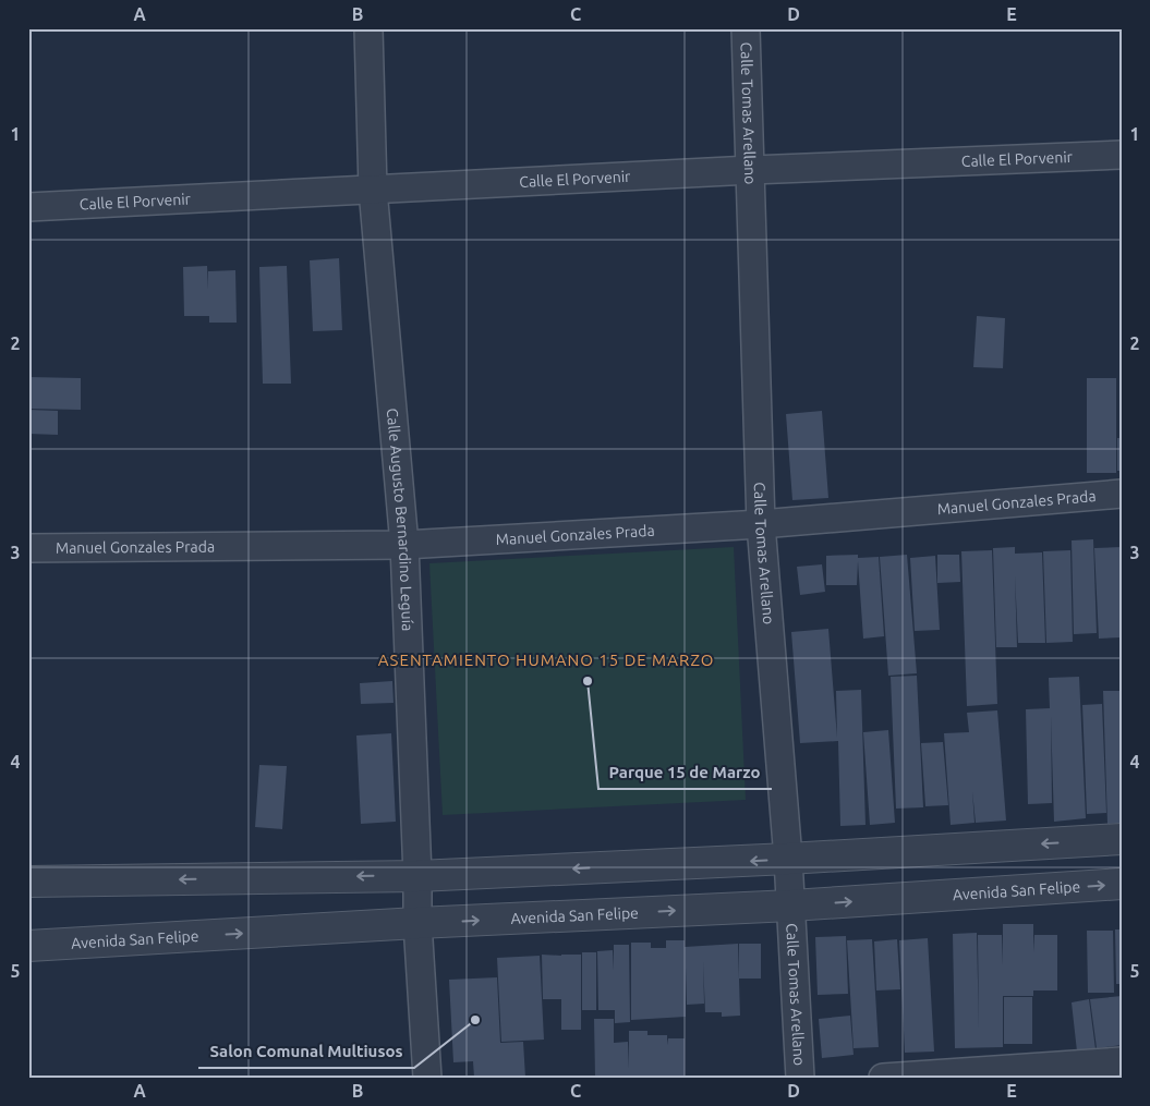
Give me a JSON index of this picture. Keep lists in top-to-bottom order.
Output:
{
  "streets": {
    "street": [
      "Calle Tomas Arellano",
      "Calle El Porvenir",
      "Manuel Gonzales Prada",
      "Calle Augusto Bernardino Leguía",
      "Avenida San Felipe"
    ]
  },
  "crossings": [
    ["Calle Tomas Arellano", "Calle El Porvenir"],
    ["Calle Tomas Arellano", "Manuel Gonzales Prada"],
    ["Calle Tomas Arellano", "Avenida San Felipe"],
    ["Calle El Porvenir", "Calle Augusto Bernardino Leguía"],
    ["Manuel Gonzales Prada", "Calle Augusto Bernardino Leguía"],
    ["Calle Augusto Bernardino Leguía", "Avenida San Felipe"]
  ],
  "districts": ["ASENTAMIENTO HUMANO 15 DE MARZO"],
  "places": ["Parque 15 de Marzo", "Salon Comunal Multiusos"],
  "grid": {
    "columns": [
      "A",
      "B",
      "C",
      "D",
      "E"
    ],
    "rows": [
      "1",
      "2",
      "3",
      "4",
      "5"
    ]
  }
}
